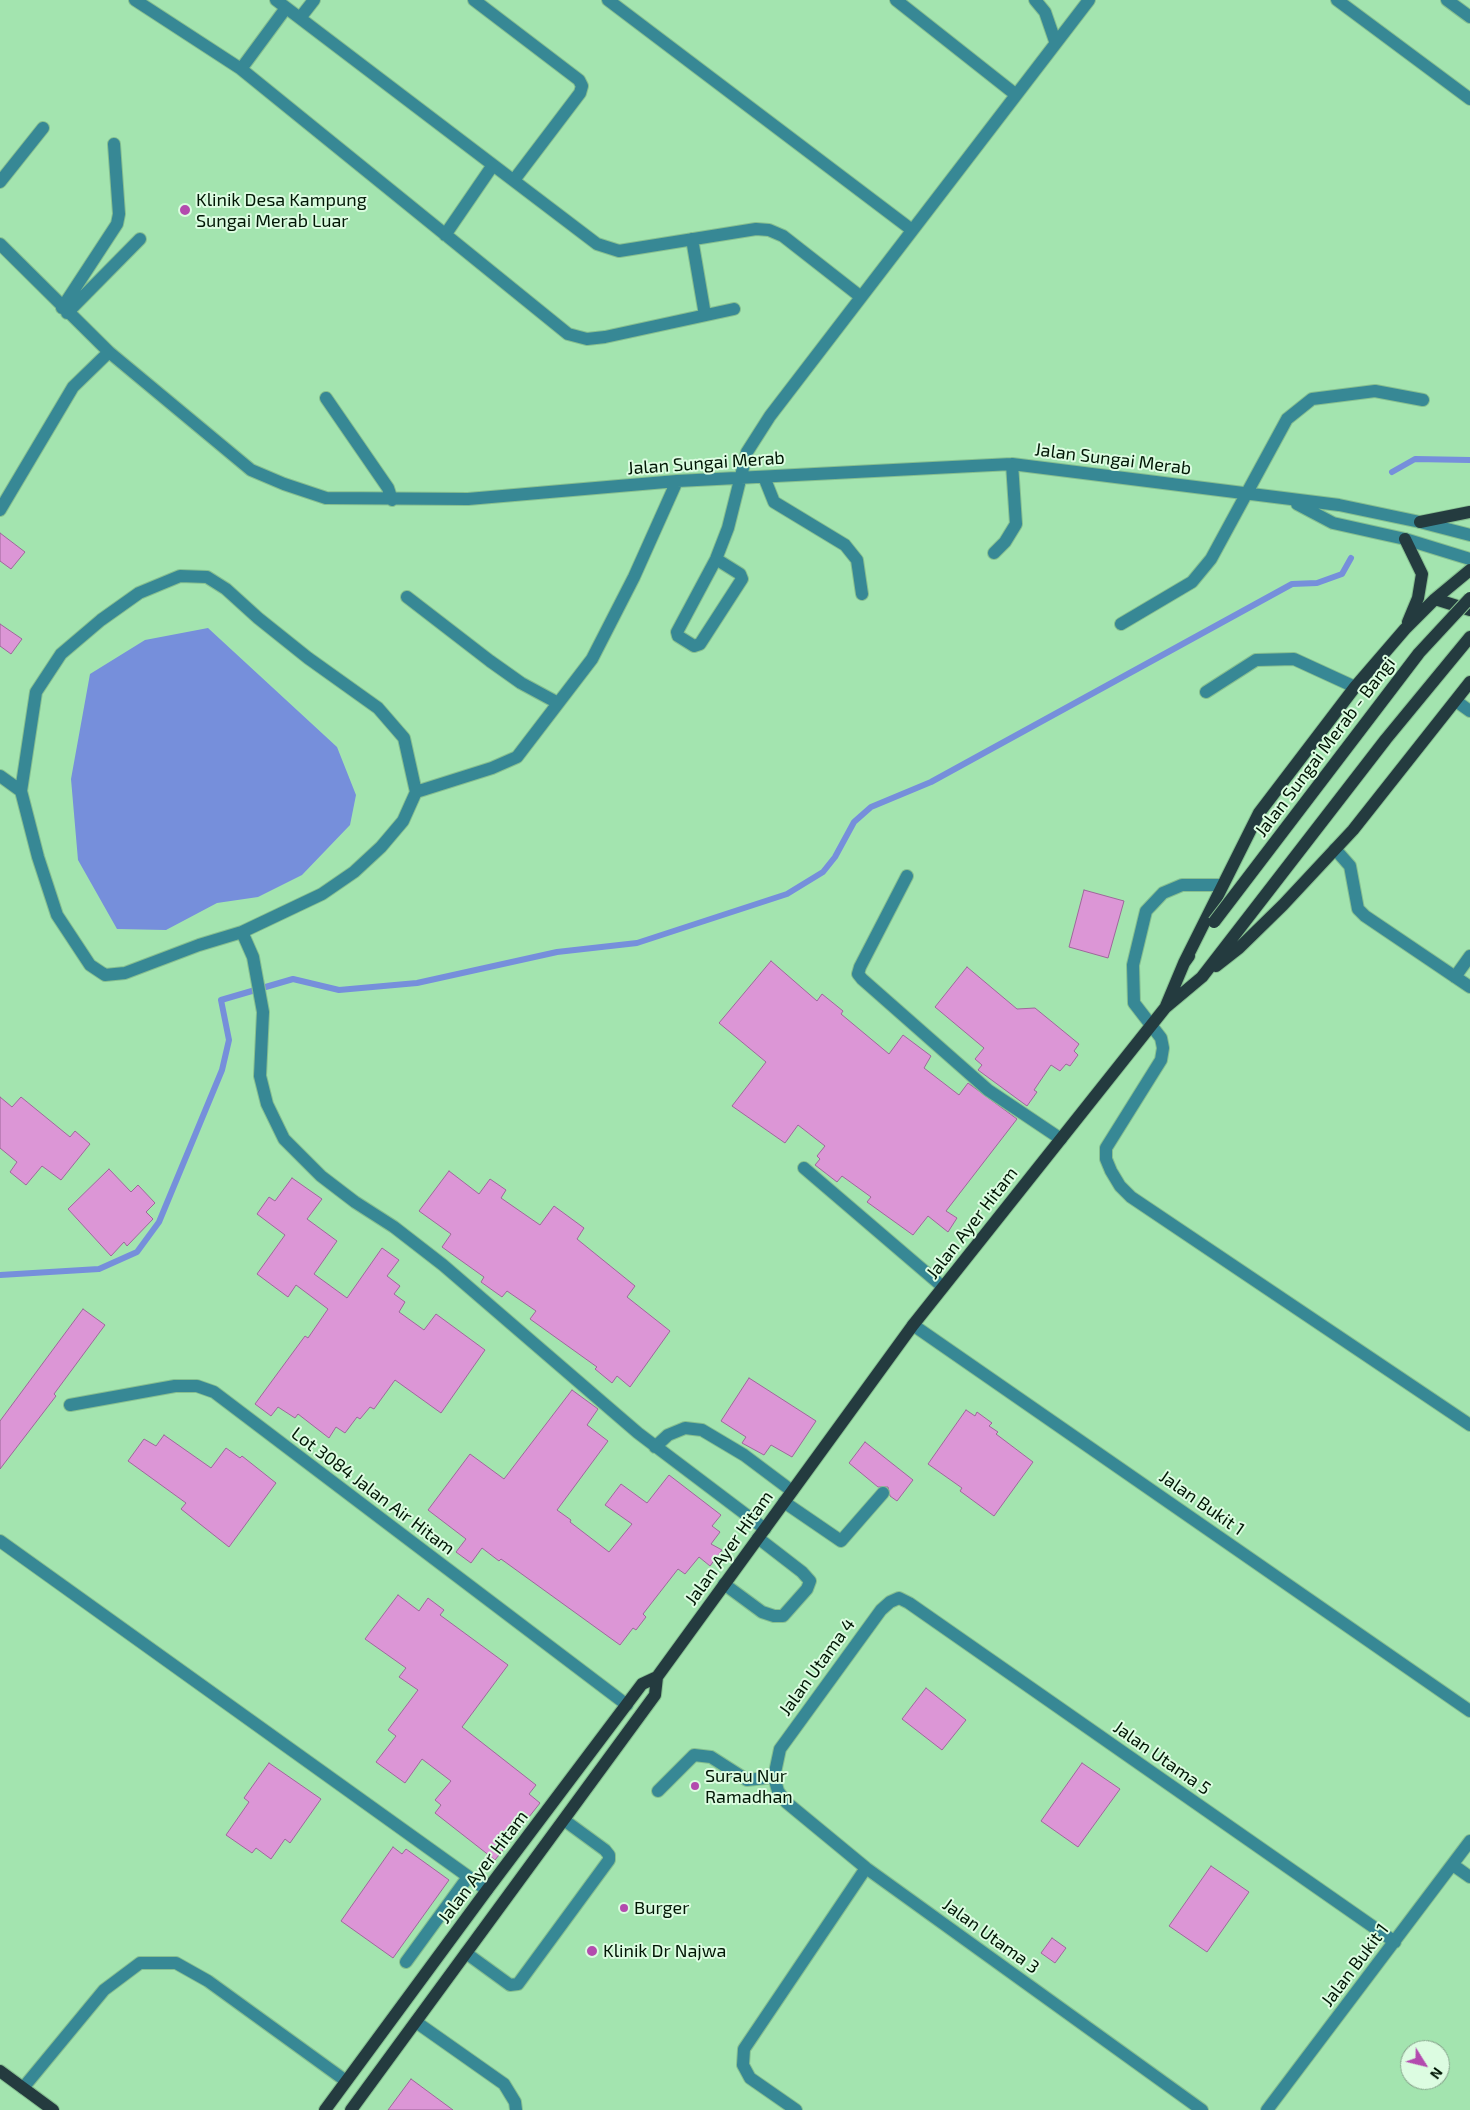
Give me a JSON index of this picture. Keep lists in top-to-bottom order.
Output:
{
  "streets": {
    "main road": ["Jalan Sungai Merab - Bangi", "Jalan Ayer Hitam"],
    "street": [
      "Jalan Sungai Merab",
      "Lot 3084 Jalan Air Hitam",
      "Jalan Bukit 1",
      "Jalan Utama 4",
      "Jalan Utama 5",
      "Jalan Utama 3"
    ]
  },
  "crossings": [
    ["Jalan Sungai Merab - Bangi", "Jalan Ayer Hitam"],
    ["Jalan Ayer Hitam", "Lot 3084 Jalan Air Hitam"],
    ["Jalan Ayer Hitam", "Jalan Bukit 1"],
    ["Jalan Bukit 1", "Jalan Utama 5"],
    ["Jalan Utama 4", "Jalan Utama 5"],
    ["Jalan Utama 4", "Jalan Utama 3"]
  ],
  "places": [
    "Klinik Desa Kampung Sungai Merab Luar",
    "Surau Nur Ramadhan",
    "Burger",
    "Klinik Dr Najwa"
  ],
  "north": "bottom right"
}
